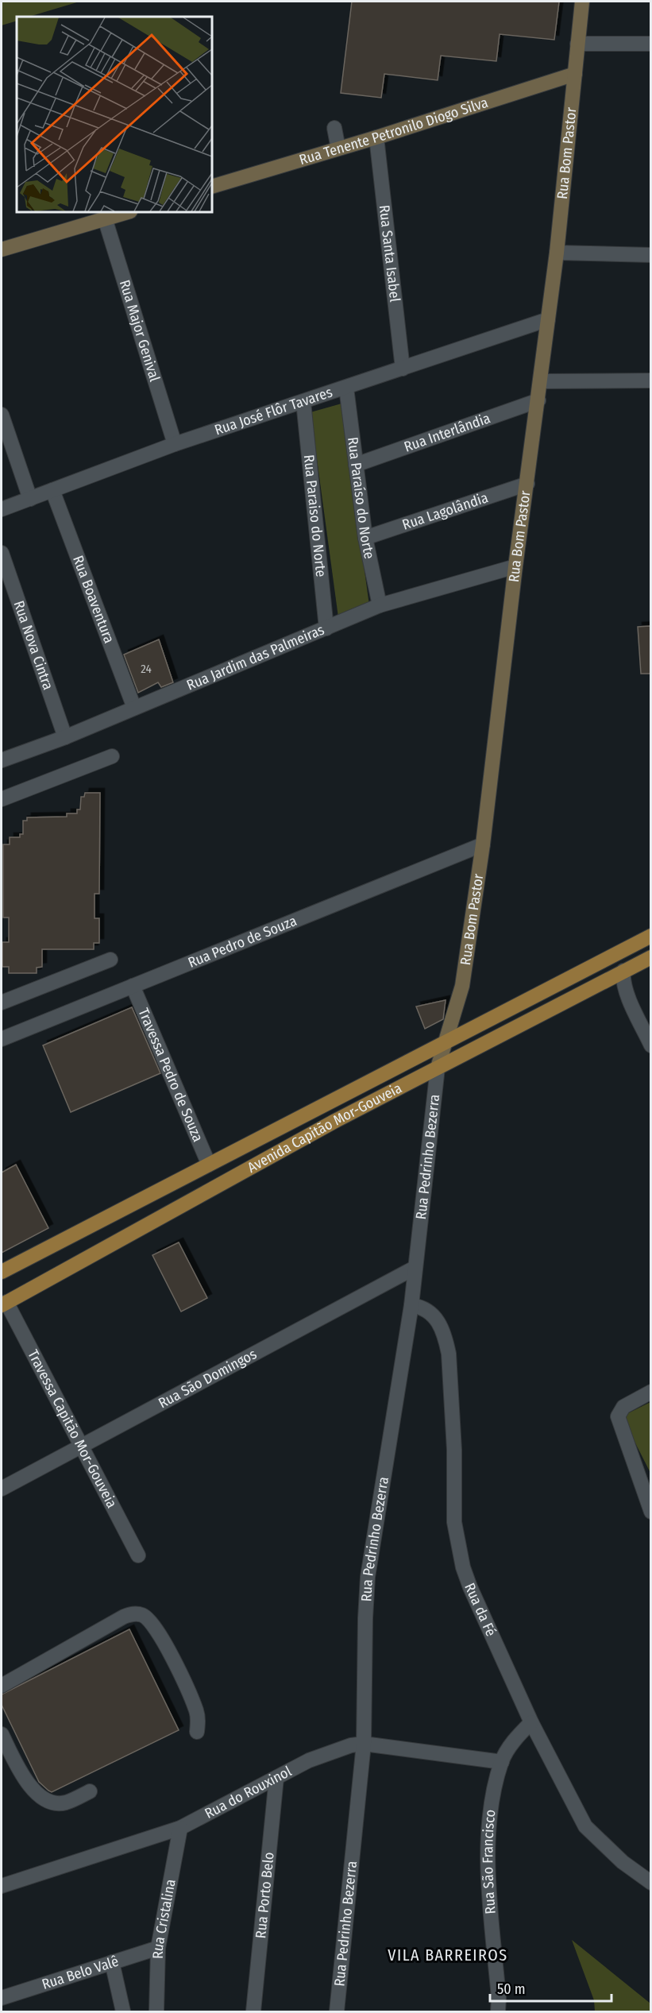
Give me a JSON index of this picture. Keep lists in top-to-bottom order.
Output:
{
  "streets": {
    "main road": ["Rua Tenente Petronilo Diogo Silva", "Rua Bom Pastor", "Avenida Capitão Mor-Gouveia"],
    "street": [
      "Rua Santa Isabel",
      "Rua Major Genival",
      "Rua José Flôr Tavares",
      "Rua Interlândia",
      "Rua Paraíso do Norte",
      "Rua Lagolândia",
      "Rua Paraiso do Norte",
      "Rua Boaventura",
      "Rua Nova Cintra",
      "Rua Jardim das Palmeiras",
      "Rua Pedro de Souza",
      "Travessa Pedro de Souza",
      "Rua Pedrinho Bezerra",
      "Rua São Domingos",
      "Travessa Capitão Mor-Gouveia",
      "Rua da Fé",
      "Rua do Rouxinol",
      "Rua São Francisco",
      "Rua Porto Belo",
      "Rua Cristalina",
      "Rua Belo Valê"
    ]
  },
  "crossings": [
    ["Rua Tenente Petronilo Diogo Silva", "Rua Bom Pastor"],
    ["Rua Tenente Petronilo Diogo Silva", "Rua Santa Isabel"],
    ["Rua Bom Pastor", "Rua José Flôr Tavares"],
    ["Rua Bom Pastor", "Rua Interlândia"],
    ["Rua Bom Pastor", "Rua Lagolândia"],
    ["Rua Bom Pastor", "Rua Jardim das Palmeiras"],
    ["Rua Bom Pastor", "Rua Pedro de Souza"],
    ["Rua Bom Pastor", "Avenida Capitão Mor-Gouveia"],
    ["Rua Bom Pastor", "Rua Pedrinho Bezerra"],
    ["Rua Santa Isabel", "Rua José Flôr Tavares"],
    ["Rua Major Genival", "Rua José Flôr Tavares"],
    ["Rua José Flôr Tavares", "Rua Paraíso do Norte"],
    ["Rua José Flôr Tavares", "Rua Paraiso do Norte"],
    ["Rua José Flôr Tavares", "Rua Boaventura"],
    ["Rua Interlândia", "Rua Paraíso do Norte"],
    ["Rua Paraíso do Norte", "Rua Lagolândia"],
    ["Rua Paraíso do Norte", "Rua Jardim das Palmeiras"],
    ["Rua Paraiso do Norte", "Rua Jardim das Palmeiras"],
    ["Rua Boaventura", "Rua Jardim das Palmeiras"],
    ["Rua Nova Cintra", "Rua Jardim das Palmeiras"],
    ["Rua Pedro de Souza", "Travessa Pedro de Souza"],
    ["Travessa Pedro de Souza", "Avenida Capitão Mor-Gouveia"],
    ["Avenida Capitão Mor-Gouveia", "Rua Pedrinho Bezerra"],
    ["Avenida Capitão Mor-Gouveia", "Travessa Capitão Mor-Gouveia"],
    ["Rua Pedrinho Bezerra", "Rua São Domingos"],
    ["Rua Pedrinho Bezerra", "Rua da Fé"],
    ["Rua Pedrinho Bezerra", "Rua do Rouxinol"],
    ["Rua São Domingos", "Travessa Capitão Mor-Gouveia"],
    ["Rua da Fé", "Rua São Francisco"],
    ["Rua do Rouxinol", "Rua São Francisco"],
    ["Rua do Rouxinol", "Rua Porto Belo"],
    ["Rua do Rouxinol", "Rua Cristalina"],
    ["Rua Cristalina", "Rua Belo Valê"]
  ],
  "districts": ["VILA BARREIROS"],
  "house_numbers": ["24"],
  "scale_bar": "50 m"
}
